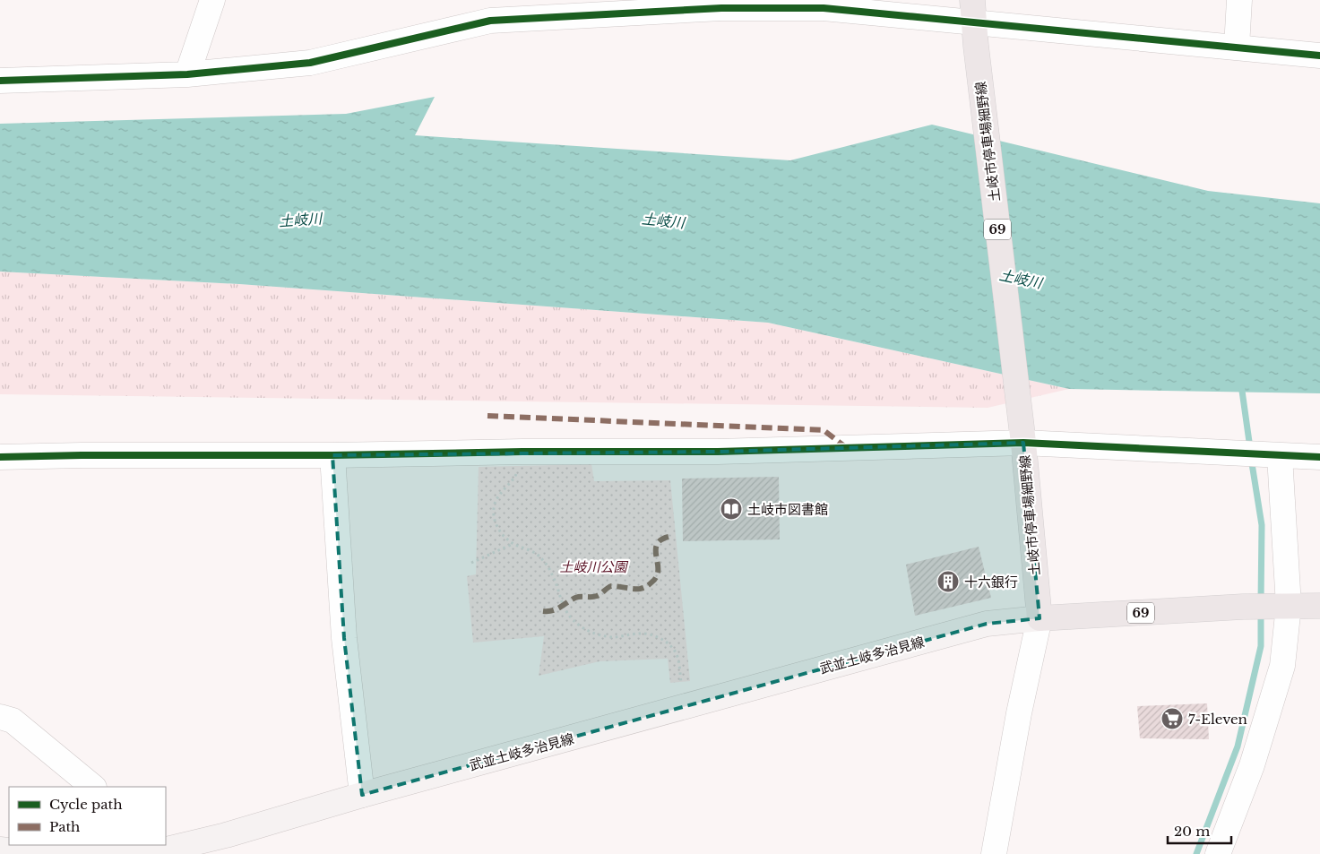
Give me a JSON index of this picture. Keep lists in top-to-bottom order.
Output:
{
  "streets": {
    "main road": ["土岐市停車場細野線", "69", "武並土岐多治見線"]
  },
  "crossings": [
    ["土岐市停車場細野線", "69"],
    ["土岐市停車場細野線", "武並土岐多治見線"],
    ["69", "武並土岐多治見線"]
  ],
  "water": ["土岐川"],
  "parks": ["土岐川公園"],
  "places": {
    "library": ["土岐市図書館"],
    "building": ["十六銀行"],
    "supermarket": ["7-Eleven"]
  },
  "legend": ["Cycle path", "Path"],
  "scale_bar": "20 m"
}
